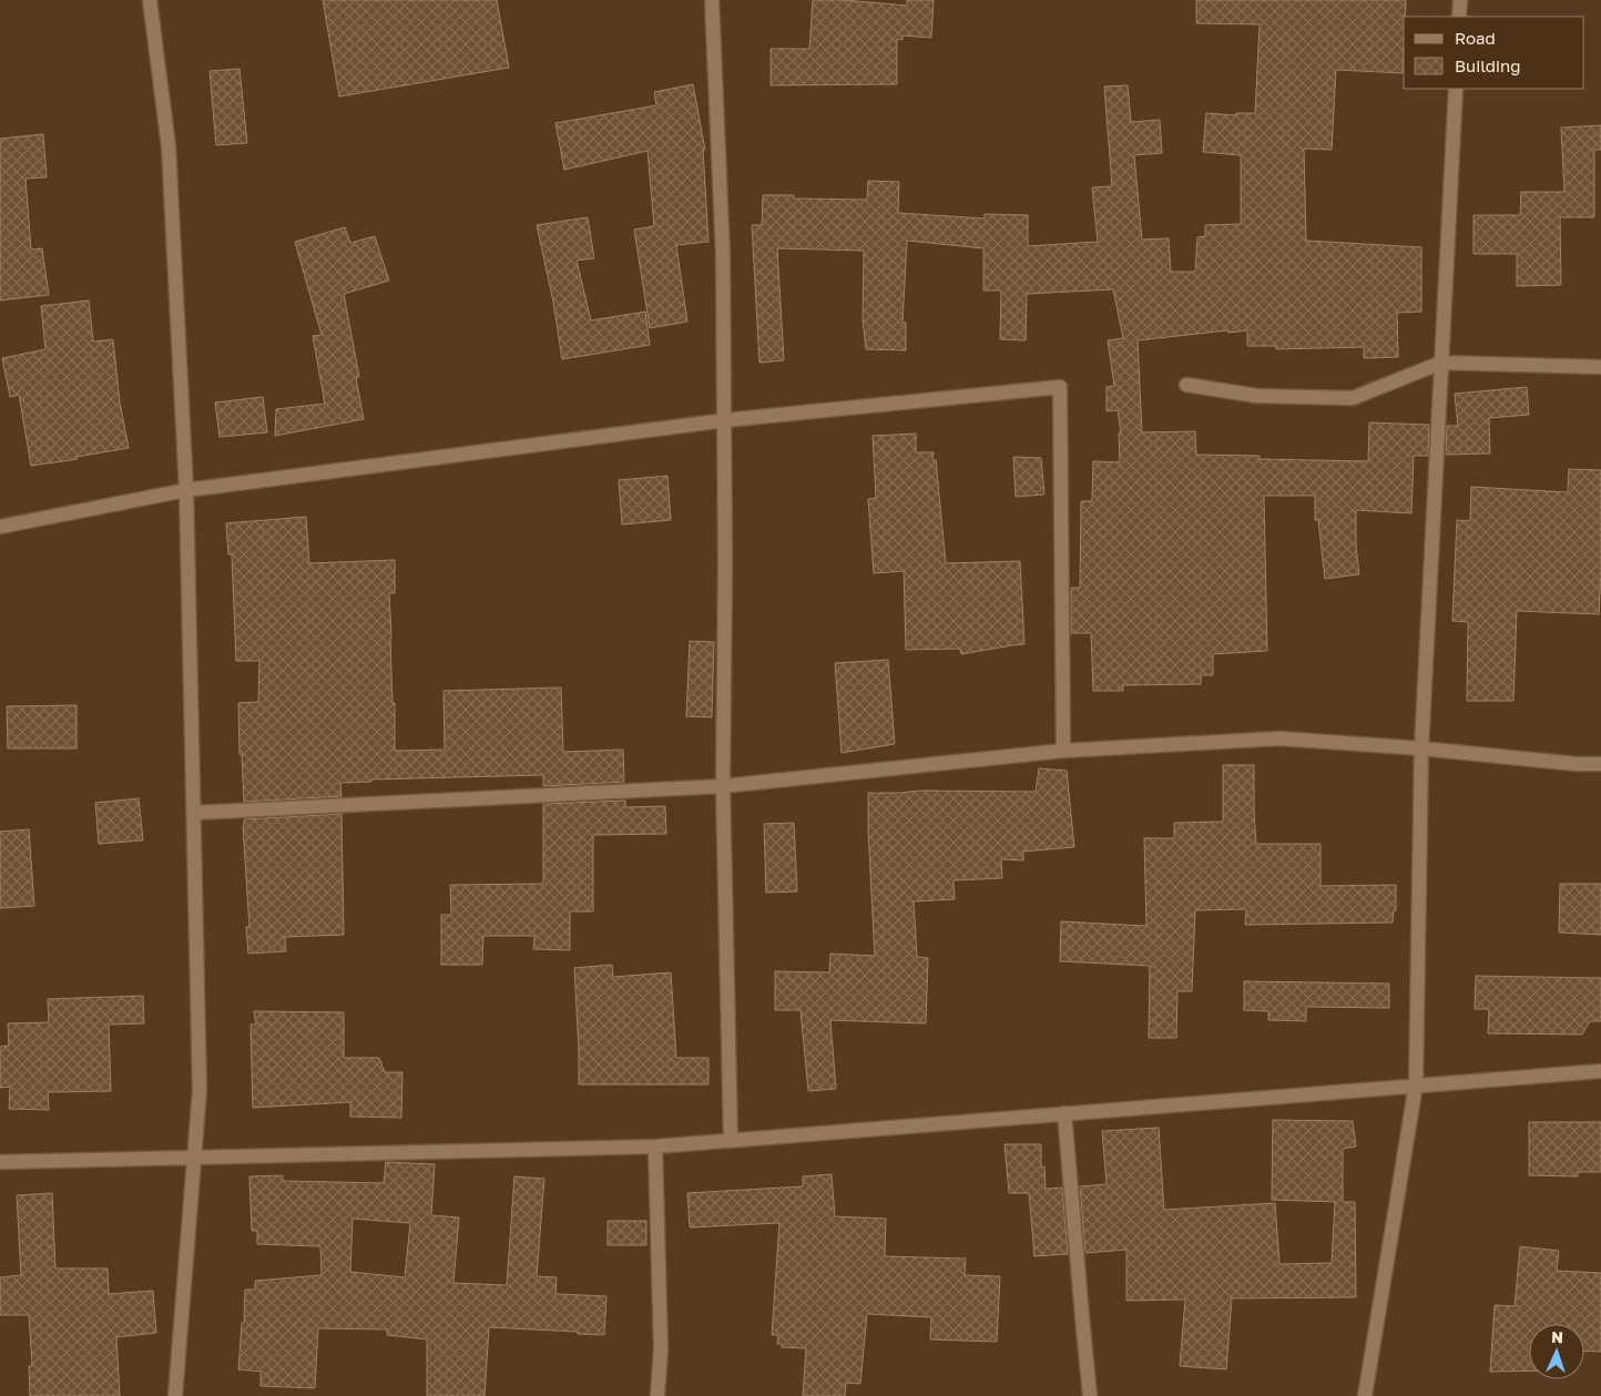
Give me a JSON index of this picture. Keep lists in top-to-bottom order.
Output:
{
  "legend": ["Road", "Building"],
  "north": "top"
}
